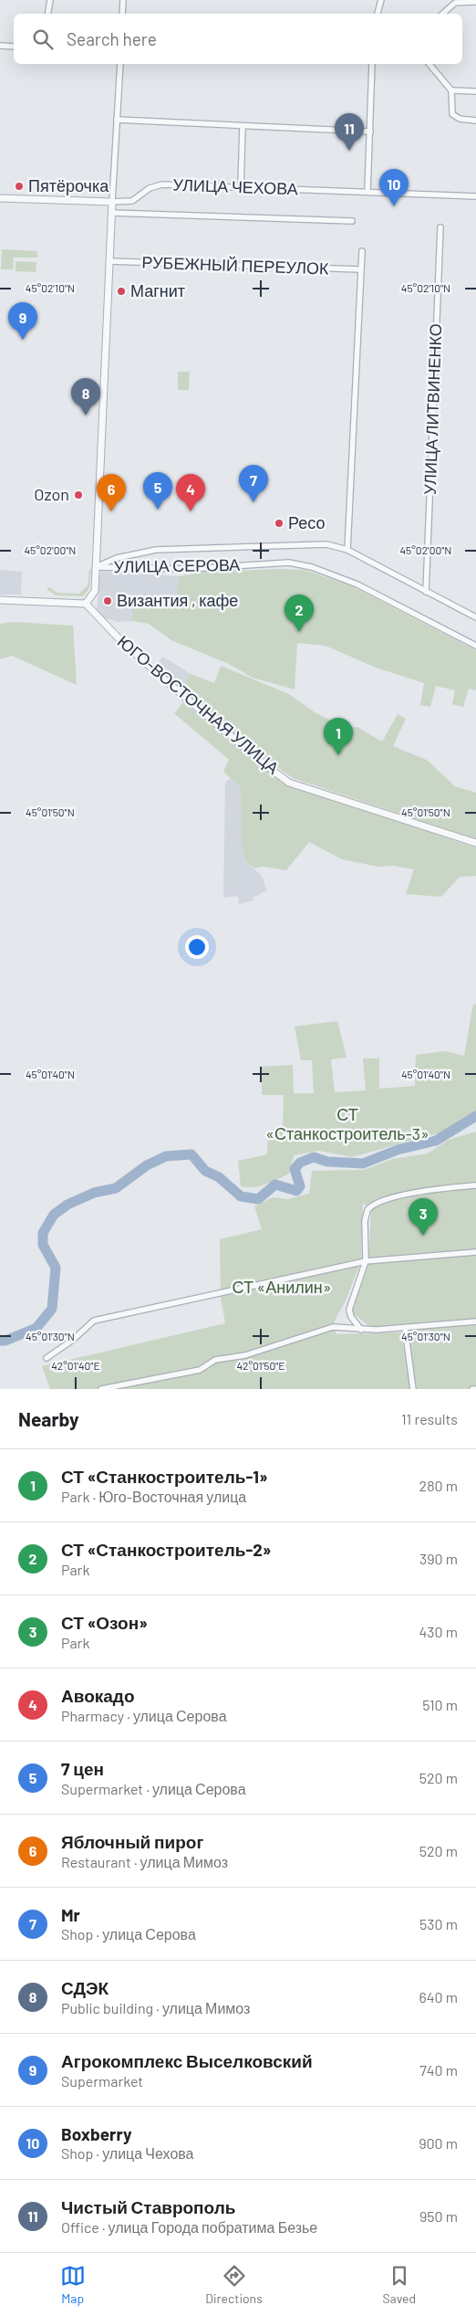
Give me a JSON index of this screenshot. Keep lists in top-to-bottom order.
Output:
{
  "streets": {
    "street": [
      "УЛИЦА ЧЕХОВА",
      "РУБЕЖНЫЙ ПЕРЕУЛОК",
      "УЛИЦА ЛИТВИНЕНКО",
      "УЛИЦА СЕРОВА",
      "ЮГО-ВОСТОЧНАЯ УЛИЦА"
    ]
  },
  "crossings": [
    ["УЛИЦА ЛИТВИНЕНКО", "УЛИЦА СЕРОВА"]
  ],
  "parks": ["СТ «Станкостроитель-3»", "СТ «Анилин»"],
  "places": [
    "Пятёрочка",
    "Магнит",
    "Ozon",
    "Ресо",
    "Византия , кафе"
  ],
  "page": {
    "search": "Search here",
    "pins": [
      "11",
      "10",
      "9",
      "8",
      "7",
      "5",
      "4",
      "6",
      "2",
      "1",
      "3"
    ],
    "heading": ["Nearby", "11 results"],
    "list": [
      {
        "mark": "1",
        "name": "СТ «Станкостроитель-1»",
        "note": "Park · Юго-Восточная улица",
        "value": "280 m"
      },
      {
        "mark": "2",
        "name": "СТ «Станкостроитель-2»",
        "note": "Park",
        "value": "390 m"
      },
      {
        "mark": "3",
        "name": "СТ «Озон»",
        "note": "Park",
        "value": "430 m"
      },
      {
        "mark": "4",
        "name": "Авокадо",
        "note": "Pharmacy · улица Серова",
        "value": "510 m"
      },
      {
        "mark": "5",
        "name": "7 цен",
        "note": "Supermarket · улица Серова",
        "value": "520 m"
      },
      {
        "mark": "6",
        "name": "Яблочный пирог",
        "note": "Restaurant · улица Мимоз",
        "value": "520 m"
      },
      {
        "mark": "7",
        "name": "Mr",
        "note": "Shop · улица Серова",
        "value": "530 m"
      },
      {
        "mark": "8",
        "name": "СДЭК",
        "note": "Public building · улица Мимоз",
        "value": "640 m"
      },
      {
        "mark": "9",
        "name": "Агрокомплекс Выселковский",
        "note": "Supermarket",
        "value": "740 m"
      },
      {
        "mark": "10",
        "name": "Boxberry",
        "note": "Shop · улица Чехова",
        "value": "900 m"
      },
      {
        "mark": "11",
        "name": "Чистый Ставрополь",
        "note": "Office · улица Города побратима Безье",
        "value": "950 m"
      }
    ],
    "nav": ["Map", "Directions", "Saved"]
  },
  "coordinates": [
    "45°02'10\"N",
    "45°02'00\"N",
    "45°01'50\"N",
    "45°01'40\"N",
    "45°01'30\"N",
    "42°01'40\"E",
    "42°01'50\"E"
  ]
}
